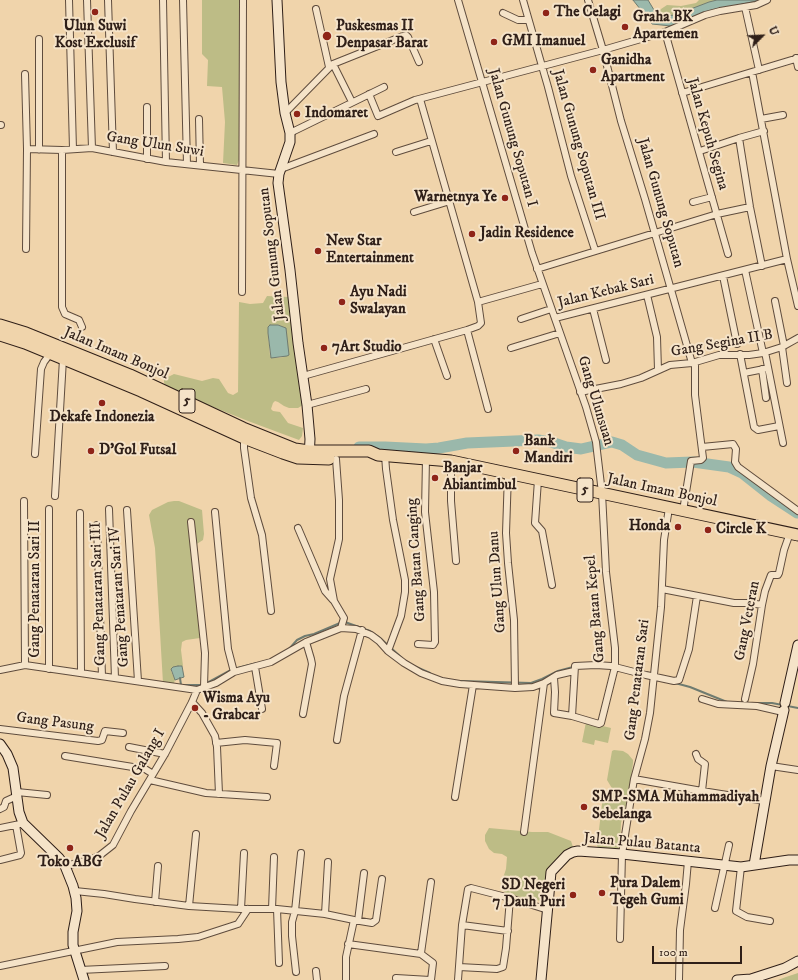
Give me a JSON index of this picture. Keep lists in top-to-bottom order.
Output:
{
  "streets": {
    "highway": ["Jalan Imam Bonjol", "5"],
    "street": [
      "Jalan Kepuh Segina",
      "Jalan Gunung Soputan I",
      "Gang Ulun Suwi",
      "Jalan Gunung Soputan III",
      "Jalan Gunung Soputan",
      "Jalan Kebak Sari",
      "Gang Segina II B",
      "Gang Ulunsuan",
      "Gang Batan Canging",
      "Gang Ulun Danu",
      "Gang Penataran Sari II",
      "Gang Penataran Sari III",
      "Gang Penataran Sari IV",
      "Gang Batan Kepel",
      "Gang Veteran",
      "Gang Penataran Sari",
      "Gang Pasung",
      "Jalan Pulau Galang I",
      "Jalan Pulau Batanta"
    ]
  },
  "crossings": [
    ["Jalan Gunung Soputan I", "Jalan Kebak Sari"],
    ["Gang Ulun Suwi", "Jalan Gunung Soputan"],
    ["Jalan Gunung Soputan", "Jalan Kebak Sari"],
    ["Jalan Gunung Soputan", "Gang Segina II B"],
    ["Jalan Gunung Soputan", "Jalan Imam Bonjol"],
    ["Jalan Kebak Sari", "Gang Ulunsuan"],
    ["Gang Segina II B", "Gang Ulunsuan"],
    ["Jalan Imam Bonjol", "Gang Ulunsuan"],
    ["Jalan Imam Bonjol", "Gang Batan Canging"],
    ["Jalan Imam Bonjol", "Gang Ulun Danu"],
    ["Jalan Imam Bonjol", "Gang Batan Kepel"],
    ["Jalan Imam Bonjol", "Gang Veteran"],
    ["Jalan Imam Bonjol", "Gang Penataran Sari"],
    ["Gang Ulunsuan", "Gang Batan Kepel"],
    ["Gang Penataran Sari", "Jalan Pulau Batanta"]
  ],
  "places": [
    "Ulun Suwi Kost Exclusif",
    "The Celagi",
    "Graha BK Apartemen",
    "Puskesmas II Denpasar Barat",
    "GMI Imanuel",
    "Ganidha Apartment",
    "Indomaret",
    "Warnetnya Ye",
    "Jadin Residence",
    "New Star Entertainment",
    "Ayu Nadi Swalayan",
    "7Art Studio",
    "Dekafe Indonezia",
    "D'Gol Futsal",
    "Bank Mandiri",
    "Banjar Abiantimbul",
    "Honda",
    "Circle K",
    "Wisma Ayu - Grabcar",
    "SMP-SMA Muhammadiyah Sebelanga",
    "Toko ABG",
    "Pura Dalem Tegeh Gumi",
    "SD Negeri 7 Dauh Puri"
  ],
  "scale_bar": "100 m",
  "north": "top right"
}
